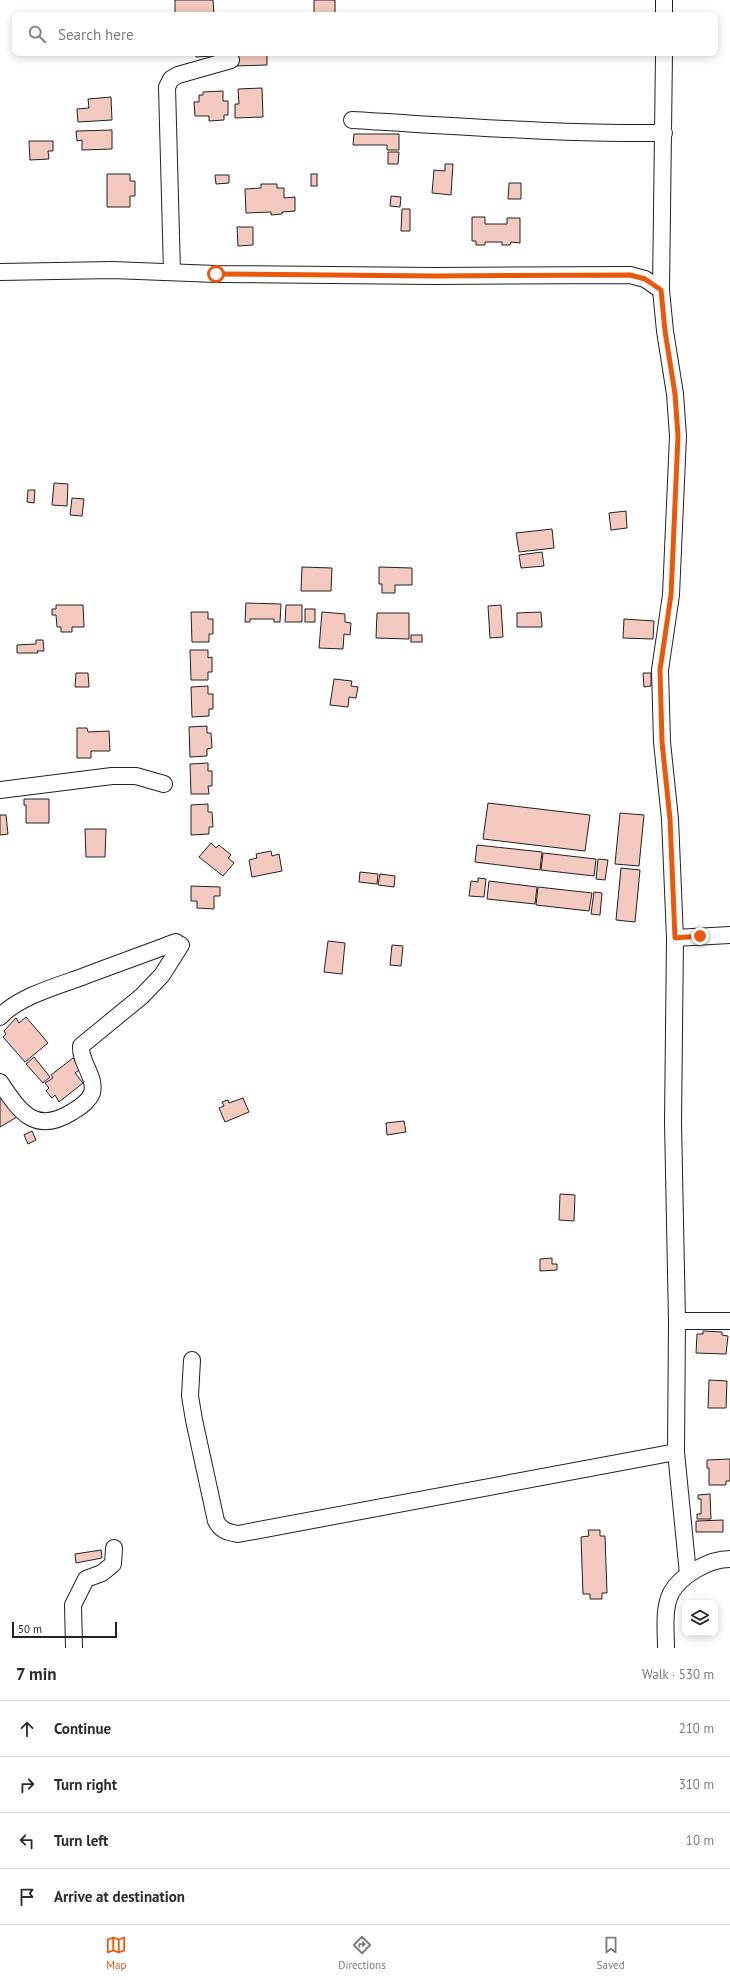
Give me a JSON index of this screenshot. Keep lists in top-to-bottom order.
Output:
{
  "scale_bar": "50 m",
  "page": {
    "search": "Search here",
    "scale": "50 m",
    "heading": ["7 min", "Walk · 530 m"],
    "list": [
      ["Continue", "210 m"],
      ["Turn right", "310 m"],
      ["Turn left", "10 m"],
      "Arrive at destination"
    ],
    "nav": ["Map", "Directions", "Saved"]
  }
}
